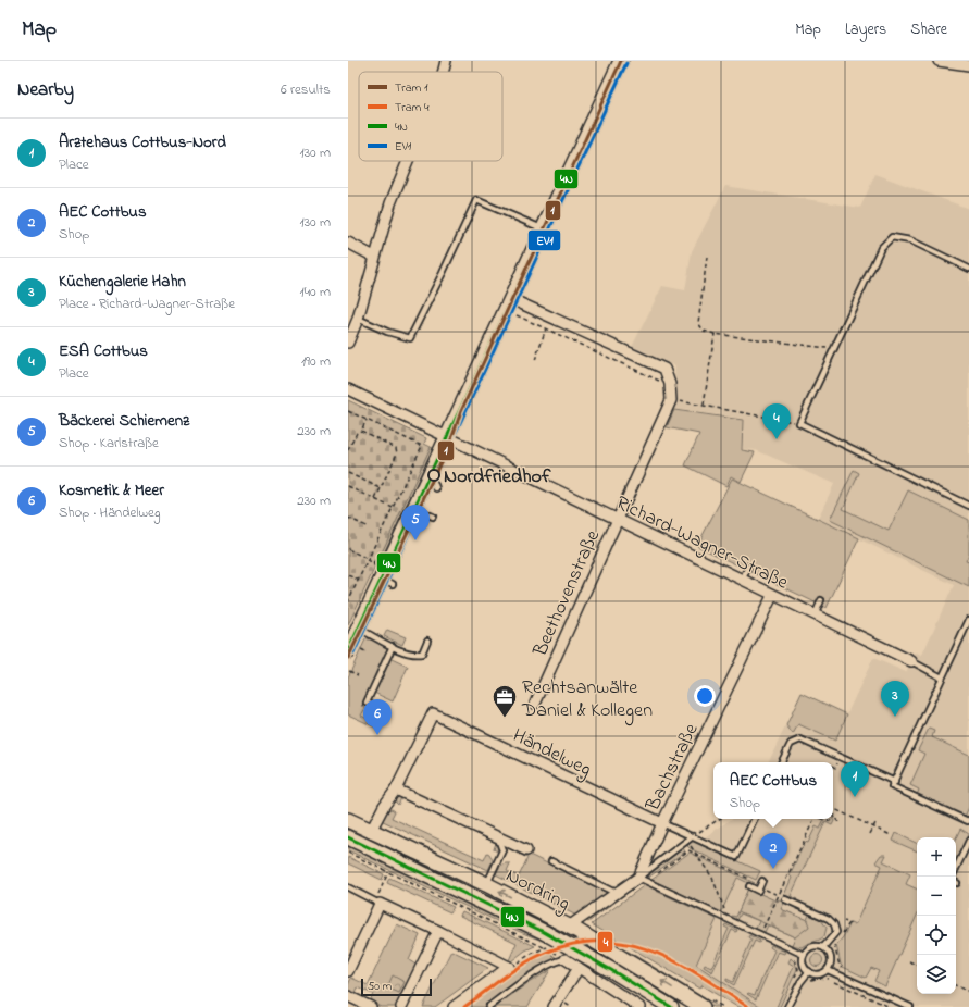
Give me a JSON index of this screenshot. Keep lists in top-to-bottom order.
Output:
{
  "streets": {
    "main road": ["Nordring"],
    "street": [
      "Richard-Wagner-Straße",
      "Beethovenstraße",
      "Händelweg",
      "Bachstraße"
    ]
  },
  "crossings": [
    ["Richard-Wagner-Straße", "Beethovenstraße"],
    ["Richard-Wagner-Straße", "Bachstraße"],
    ["Händelweg", "Bachstraße"],
    ["Händelweg", "Nordring"]
  ],
  "places": {
    "other": ["Nordfriedhof"],
    "office": ["Rechtsanwälte Daniel & Kollegen"]
  },
  "lines": [
    "tram line 1",
    "transit line 4N",
    "transit line EV1",
    "tram line 4"
  ],
  "legend": [
    "Tram 1",
    "Tram 4",
    "4N",
    "EV1"
  ],
  "scale_bar": "50 m",
  "page": {
    "header": "Map",
    "nav": ["Map", "Layers", "Share"],
    "heading": ["Nearby", "6 results"],
    "list": [
      {
        "mark": "1",
        "name": "Ärztehaus Cottbus-Nord",
        "note": "Place",
        "value": "130 m"
      },
      {
        "mark": "2",
        "name": "AEC Cottbus",
        "note": "Shop",
        "value": "130 m"
      },
      {
        "mark": "3",
        "name": "Küchengalerie Hahn",
        "note": "Place · Richard-Wagner-Straße",
        "value": "140 m"
      },
      {
        "mark": "4",
        "name": "ESA Cottbus",
        "note": "Place",
        "value": "190 m"
      },
      {
        "mark": "5",
        "name": "Bäckerei Schiemenz",
        "note": "Shop · Karlstraße",
        "value": "230 m"
      },
      {
        "mark": "6",
        "name": "Kosmetik & Meer",
        "note": "Shop · Händelweg",
        "value": "230 m"
      }
    ],
    "pins": [
      "4",
      "5",
      "3",
      "6",
      "1",
      "2"
    ],
    "popup": ["AEC Cottbus", "Shop"],
    "map_buttons": ["+", "−"],
    "scale": "50 m"
  }
}
